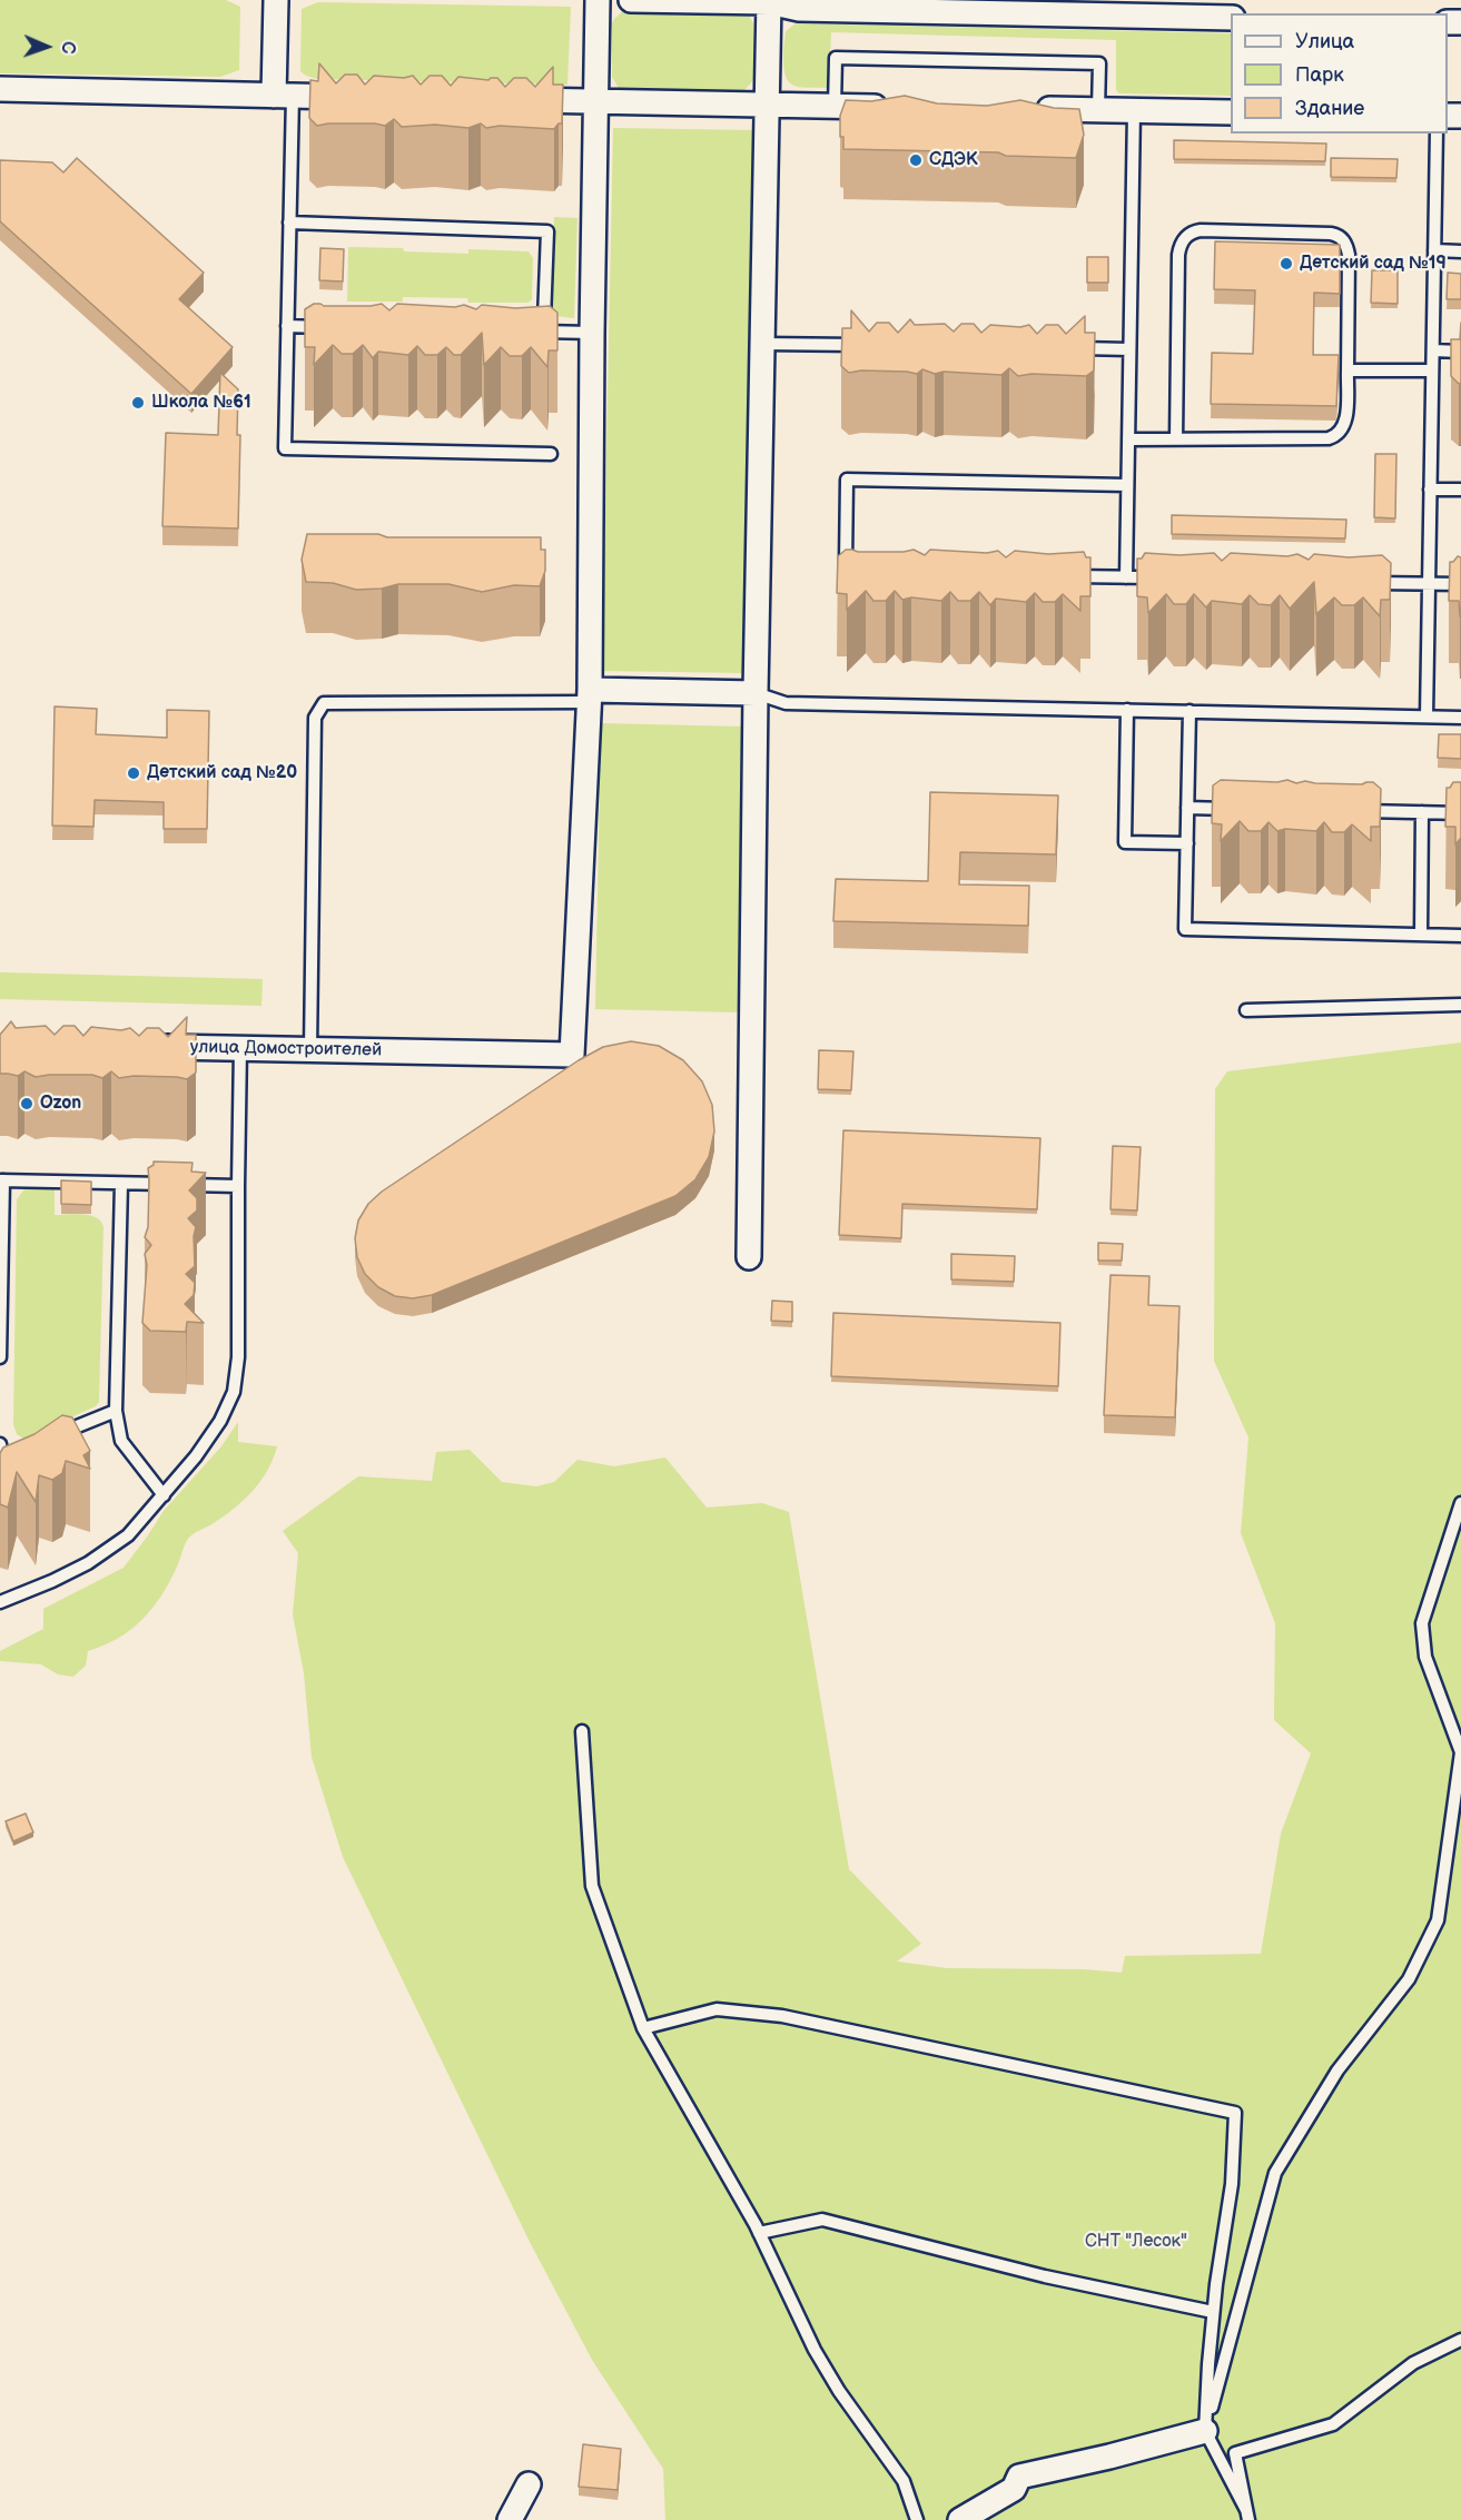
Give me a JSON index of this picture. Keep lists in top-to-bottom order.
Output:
{
  "streets": {
    "street": ["улица Домостроителей"]
  },
  "parks": ["СНТ \"Лесок\""],
  "places": [
    "СДЭК",
    "Детский сад №19",
    "Школа №61",
    "Детский сад №20",
    "Ozon"
  ],
  "legend": ["Улица", "Парк", "Здание"],
  "north": "right"
}
